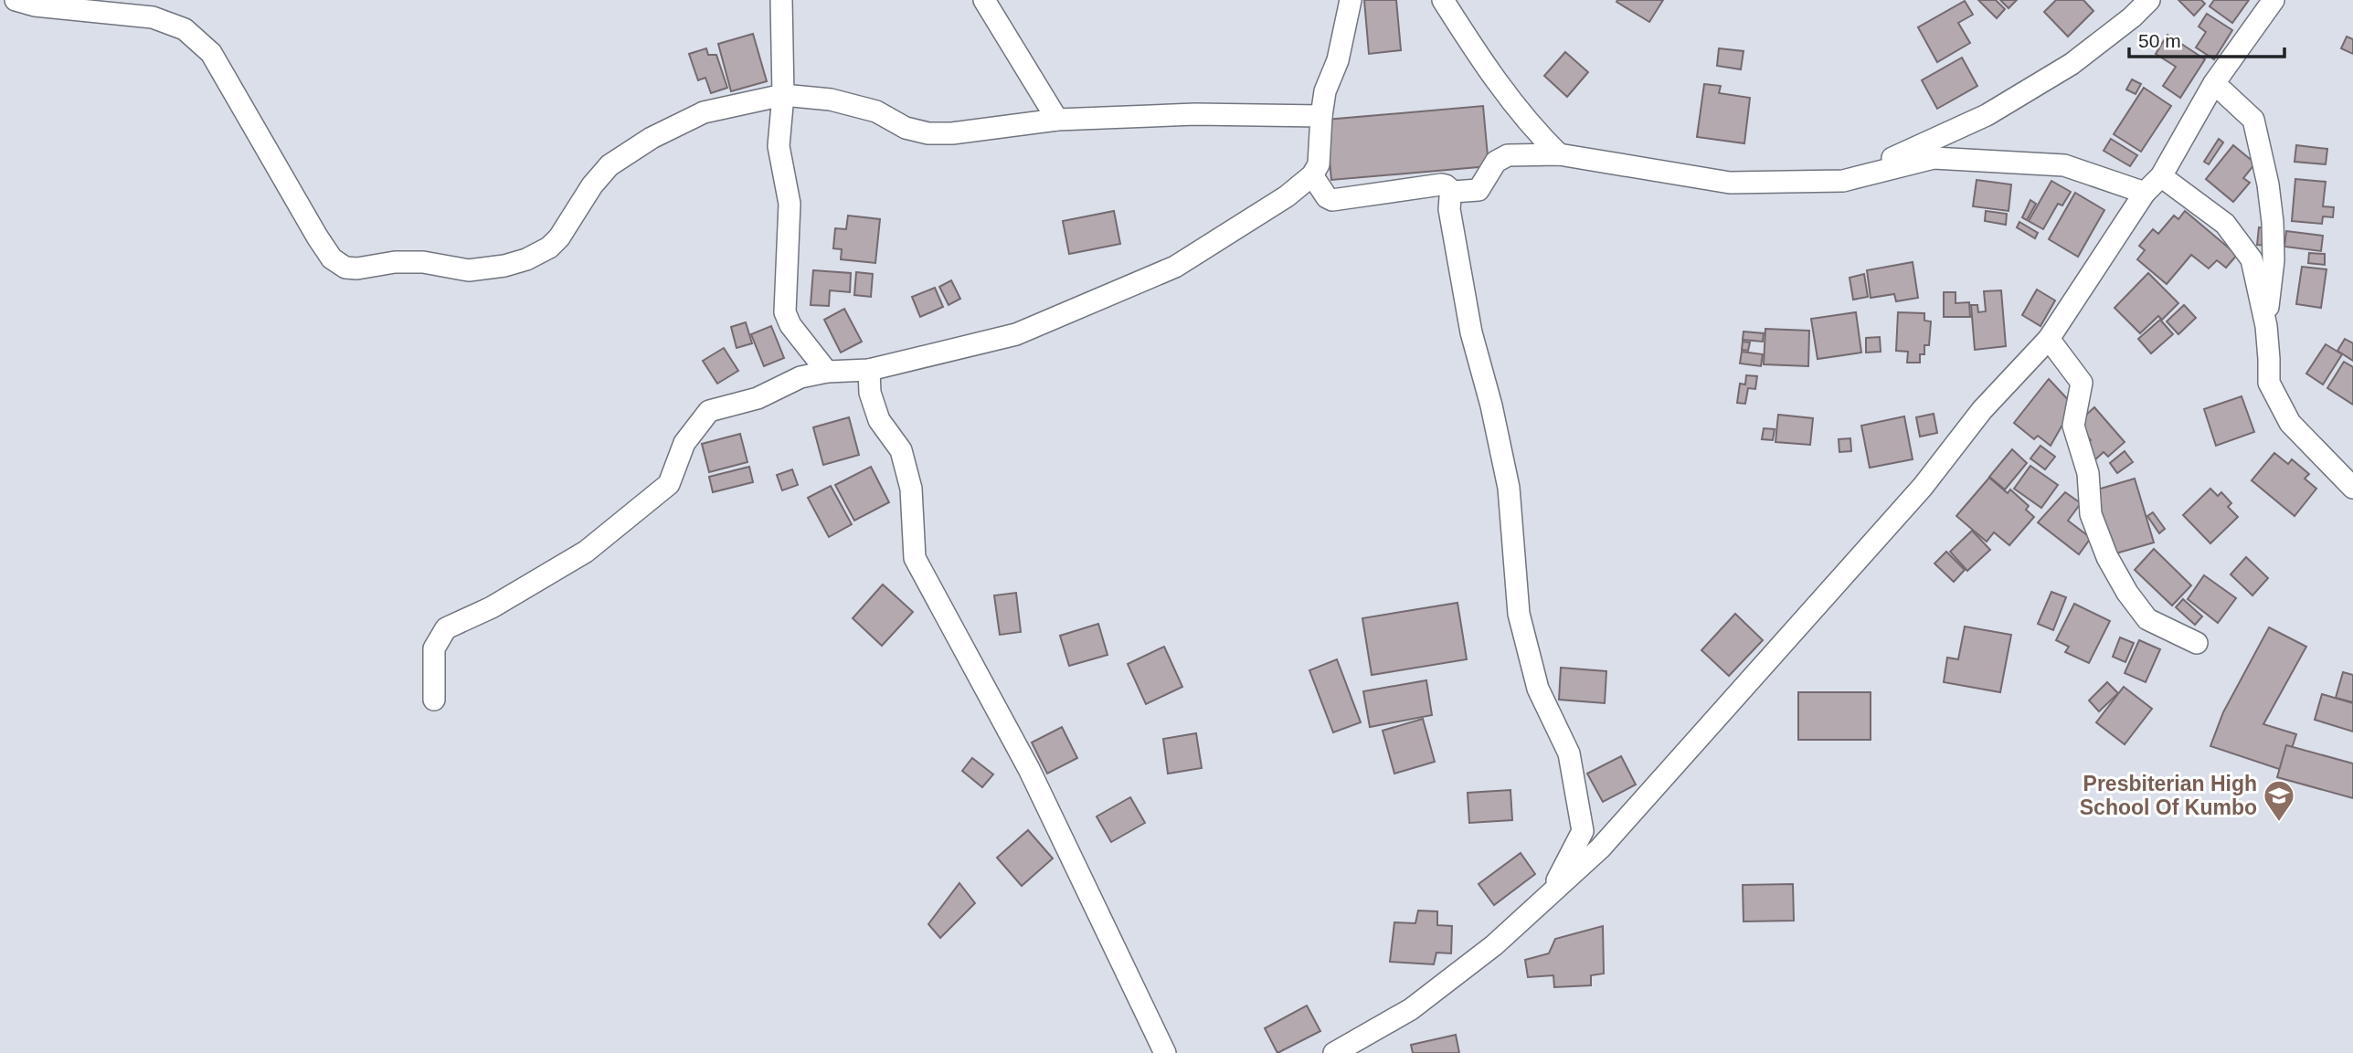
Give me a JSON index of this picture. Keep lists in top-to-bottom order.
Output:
{
  "places": {
    "school or university": ["Presbiterian High School Of Kumbo"]
  },
  "scale_bar": "50 m"
}
